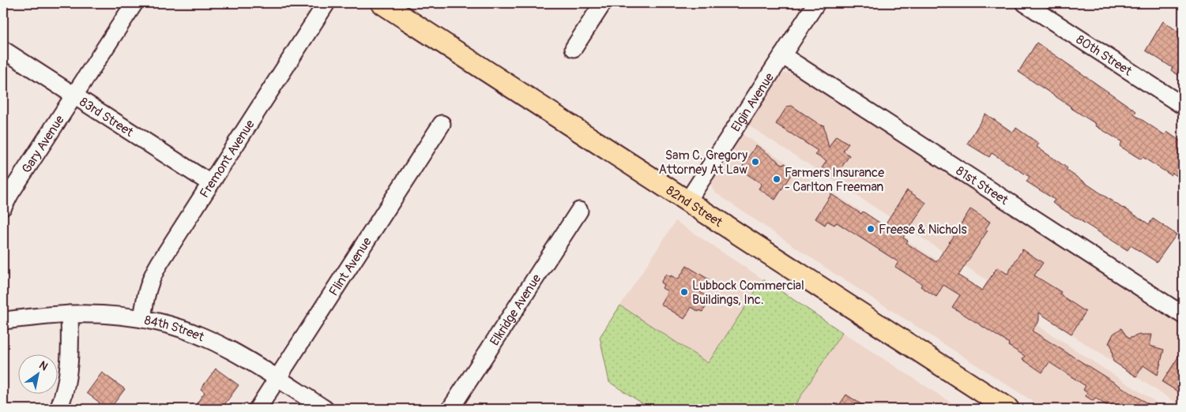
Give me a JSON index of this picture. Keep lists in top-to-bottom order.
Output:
{
  "streets": {
    "main road": ["82nd Street"],
    "street": [
      "80th Street",
      "Elgin Avenue",
      "83rd Street",
      "Gary Avenue",
      "Fremont Avenue",
      "81st Street",
      "Flint Avenue",
      "Elkridge Avenue",
      "84th Street"
    ]
  },
  "crossings": [
    ["Elgin Avenue", "81st Street"],
    ["Elgin Avenue", "82nd Street"],
    ["83rd Street", "Gary Avenue"],
    ["83rd Street", "Fremont Avenue"],
    ["Fremont Avenue", "84th Street"],
    ["Flint Avenue", "84th Street"]
  ],
  "places": [
    "Sam C. Gregory Attorney At Law",
    "Farmers Insurance - Carlton Freeman",
    "Freese & Nichols",
    "Lubbock Commercial Buildings, Inc."
  ],
  "north": "top right"
}
